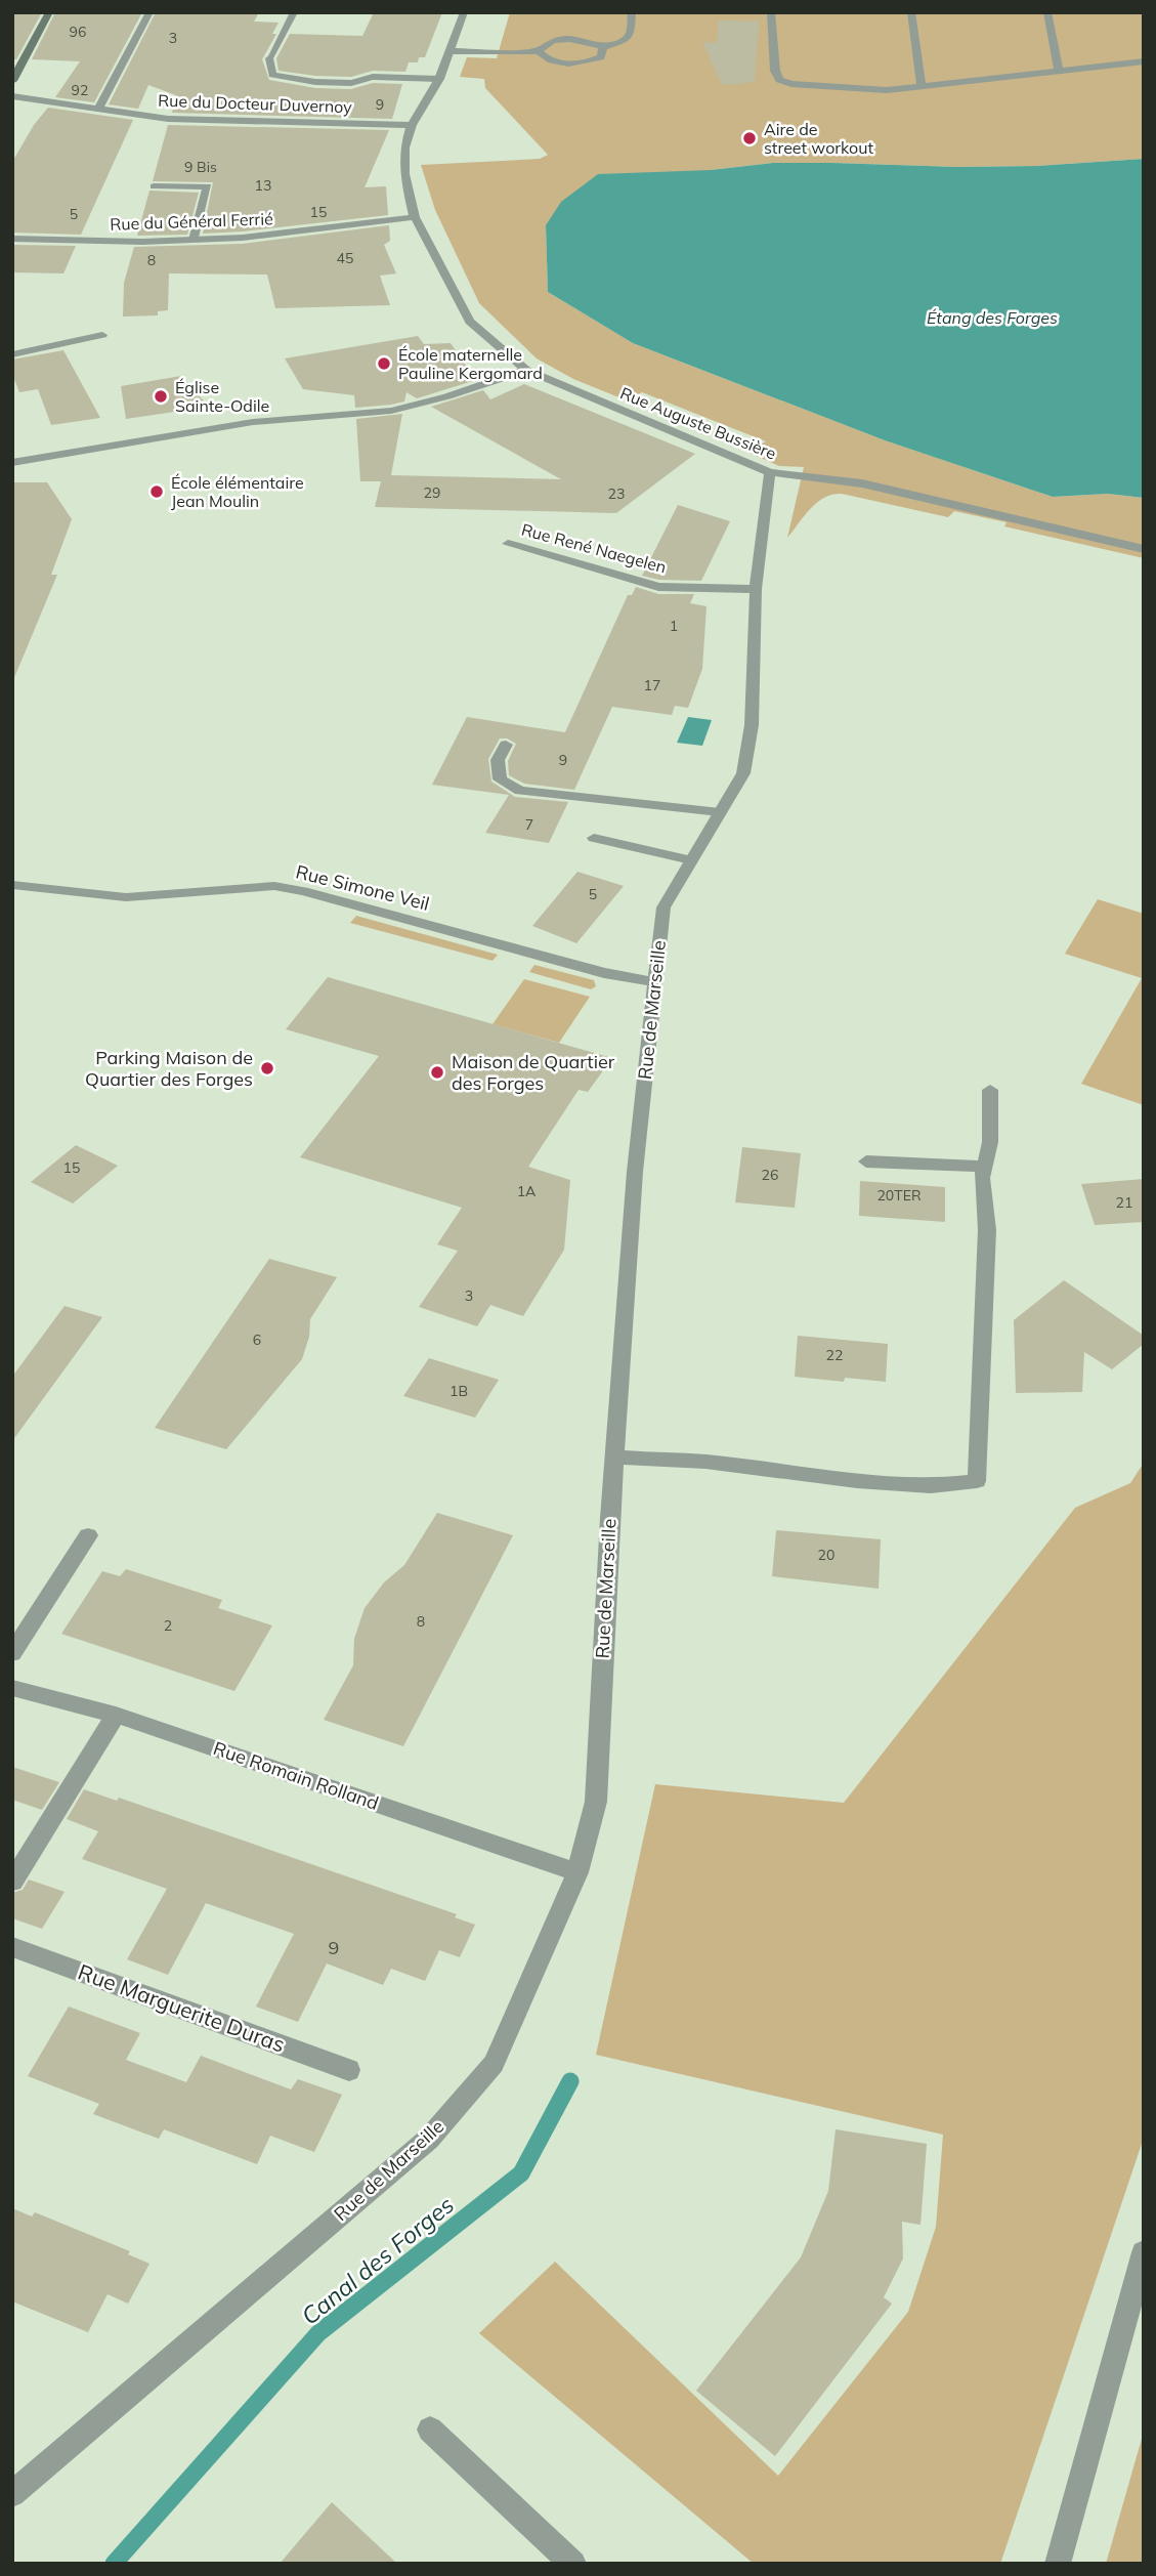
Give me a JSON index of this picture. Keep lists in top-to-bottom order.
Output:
{
  "streets": {
    "street": [
      "Rue du Docteur Duvernoy",
      "Rue du Général Ferrié",
      "Rue Auguste Bussière",
      "Rue René Naegelen",
      "Rue Simone Veil",
      "Rue de Marseille",
      "Rue Romain Rolland",
      "Rue Marguerite Duras"
    ]
  },
  "crossings": [
    ["Rue du Docteur Duvernoy", "Rue Auguste Bussière"],
    ["Rue du Général Ferrié", "Rue Auguste Bussière"],
    ["Rue Auguste Bussière", "Rue de Marseille"],
    ["Rue René Naegelen", "Rue de Marseille"],
    ["Rue Simone Veil", "Rue de Marseille"],
    ["Rue de Marseille", "Rue Romain Rolland"]
  ],
  "water": ["Étang des Forges", "Canal des Forges"],
  "places": [
    "Aire de street workout",
    "École maternelle Pauline Kergomard",
    "Église Sainte-Odile",
    "École élémentaire Jean Moulin",
    "Parking Maison de Quartier des Forges",
    "Maison de Quartier des Forges"
  ],
  "house_numbers": [
    "96",
    "3",
    "92",
    "9",
    "9 Bis",
    "13",
    "15",
    "5",
    "45",
    "8",
    "29",
    "23",
    "1",
    "17",
    "9",
    "7",
    "5",
    "15",
    "26",
    "1A",
    "20TER",
    "21",
    "3",
    "6",
    "22",
    "1B",
    "20",
    "8",
    "2",
    "9"
  ]
}
